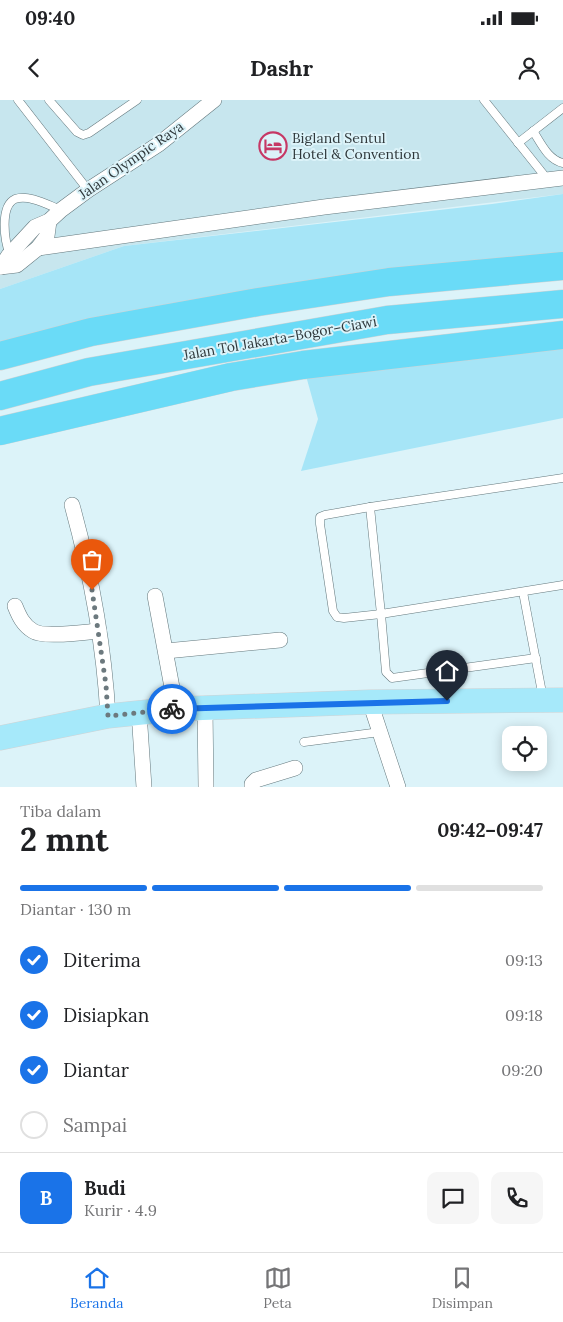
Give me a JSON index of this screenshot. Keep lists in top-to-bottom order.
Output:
{
  "streets": {
    "highway": ["Jalan Tol Jakarta–Bogor–Ciawi"],
    "street": ["Jalan Olympic Raya"]
  },
  "places": {
    "hotel": ["Bigland Sentul Hotel & Convention"]
  },
  "page": {
    "status": "09:40",
    "header": "Dashr",
    "heading": ["2 mnt", "Tiba dalam", "09:42–09:47"],
    "panel": ["Budi", "Kurir · 4.9"],
    "bar": "Diantar · 130 m",
    "list": [
      ["Diterima", "09:13"],
      ["Disiapkan", "09:18"],
      ["Diantar", "09:20"],
      "Sampai"
    ],
    "round": "B",
    "tabs": ["Beranda", "Peta", "Disimpan"]
  }
}
